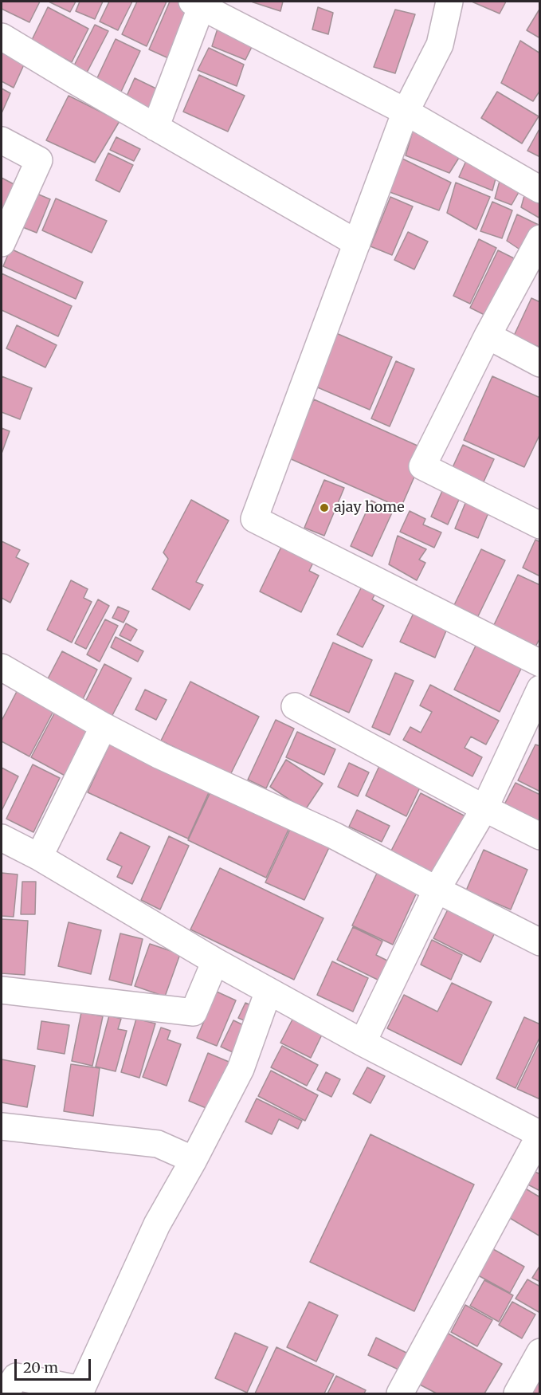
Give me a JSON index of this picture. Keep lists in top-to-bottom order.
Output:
{
  "places": ["ajay home"],
  "scale_bar": "20 m"
}
